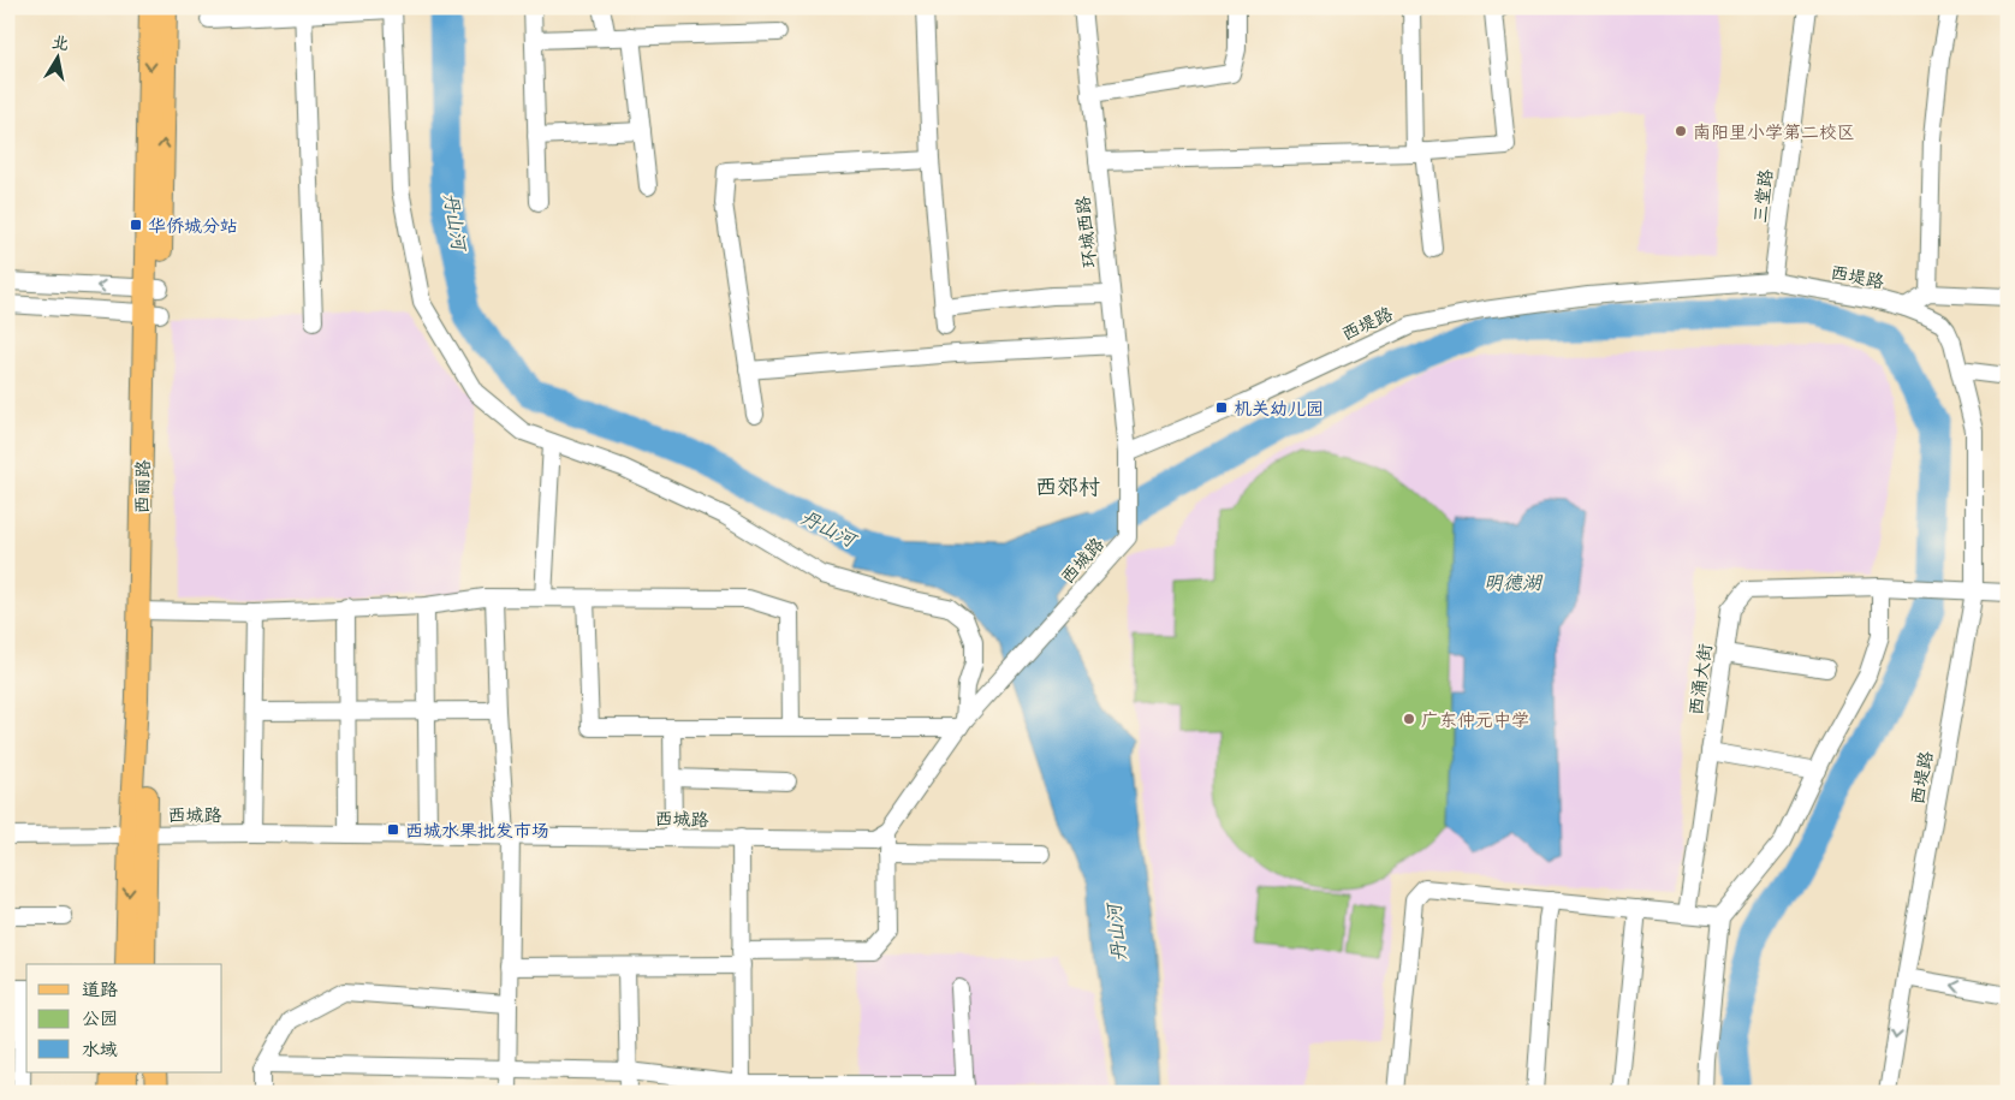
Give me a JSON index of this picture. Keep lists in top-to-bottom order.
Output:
{
  "streets": {
    "main road": ["西丽路"],
    "street": [
      "三堂路",
      "环城西路",
      "西堤路",
      "西城路",
      "西涌大街"
    ]
  },
  "crossings": [
    ["三堂路", "西堤路"],
    ["环城西路", "西堤路"],
    ["环城西路", "西城路"],
    ["西堤路", "西城路"],
    ["西堤路", "西涌大街"],
    ["西丽路", "西城路"]
  ],
  "districts": ["西郊村"],
  "water": ["丹山河", "明德湖"],
  "places": {
    "other": ["南阳里小学第二校区", "广东仲元中学"],
    "transit": ["华侨城分站", "机关幼儿园", "西城水果批发市场"]
  },
  "legend": ["道路", "公园", "水域"],
  "north": "top"
}
